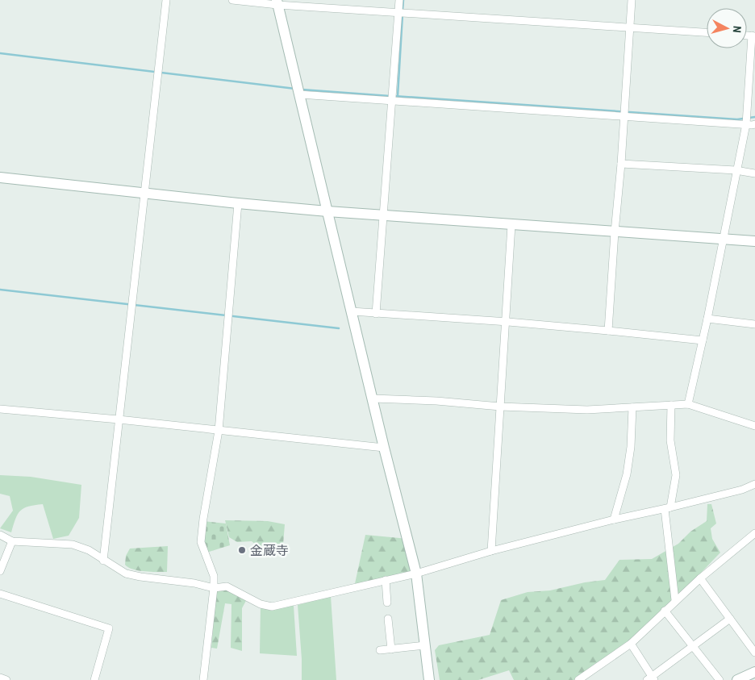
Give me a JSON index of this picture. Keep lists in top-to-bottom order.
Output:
{
  "places": ["金蔵寺"],
  "north": "right"
}
